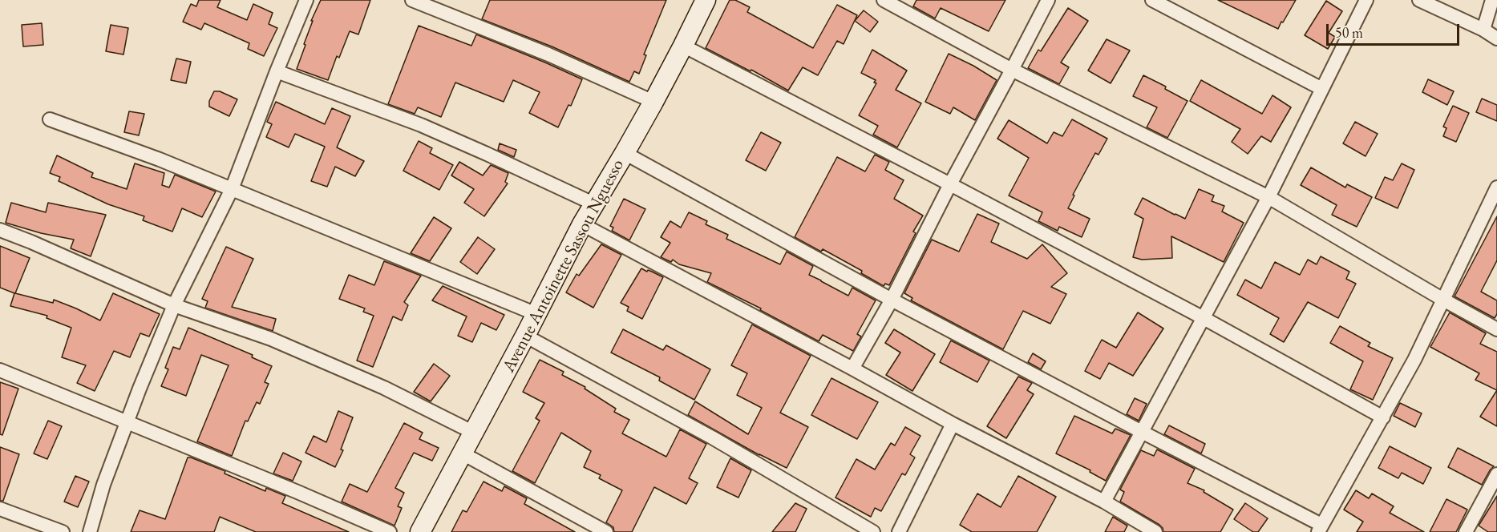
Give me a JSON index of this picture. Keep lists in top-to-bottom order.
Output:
{
  "streets": {
    "street": ["Avenue Antoinette Sassou Nguesso"]
  },
  "scale_bar": "50 m"
}
